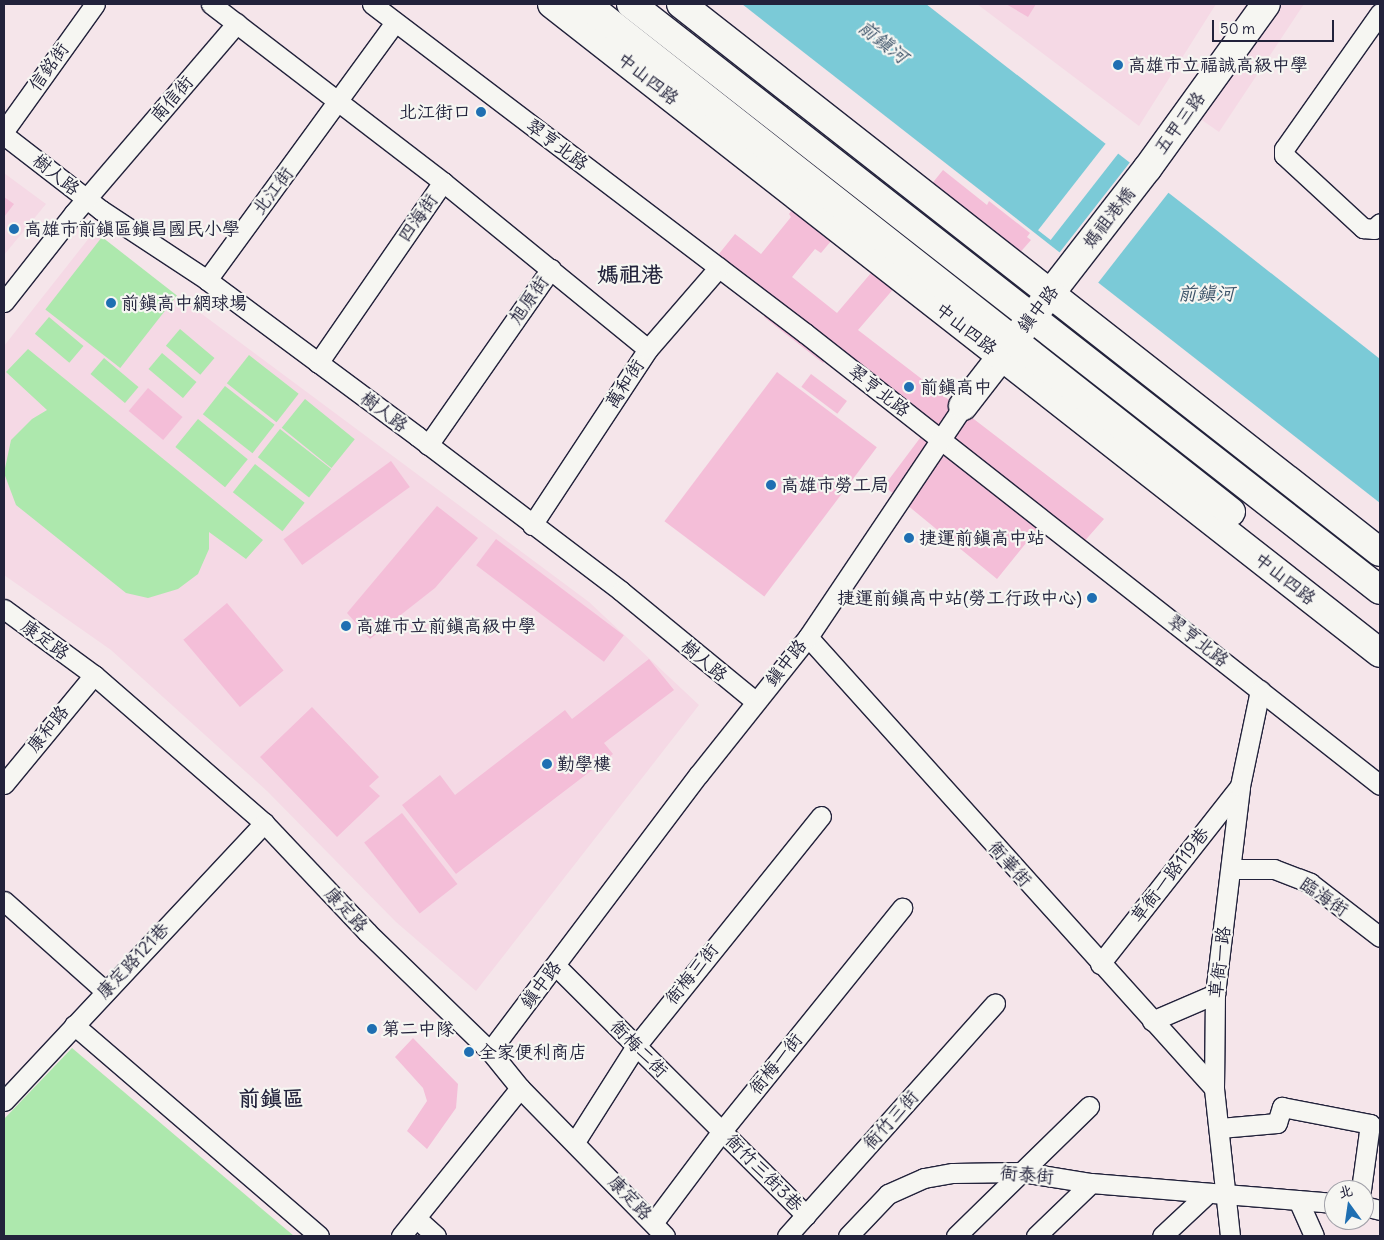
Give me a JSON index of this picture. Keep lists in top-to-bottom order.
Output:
{
  "streets": {
    "main road": [
      "中山四路",
      "五甲三路",
      "媽祖港橋",
      "鎮中路"
    ],
    "street": [
      "信銘街",
      "南信街",
      "翠亨北路",
      "樹人路",
      "北江街",
      "四海街",
      "旭原街",
      "萬和街",
      "康定路",
      "康和路",
      "衙華街",
      "草衙一路119巷",
      "臨海街",
      "康定路121巷",
      "草衙一路",
      "衙梅三街",
      "衙梅二街",
      "衙梅一街",
      "衙竹三街",
      "衙竹三街3巷",
      "衙泰街"
    ]
  },
  "crossings": [
    ["信銘街", "樹人路"],
    ["中山四路", "鎮中路"],
    ["南信街", "樹人路"],
    ["五甲三路", "媽祖港橋"],
    ["翠亨北路", "北江街"],
    ["翠亨北路", "鎮中路"],
    ["翠亨北路", "草衙一路"],
    ["樹人路", "北江街"],
    ["樹人路", "四海街"],
    ["樹人路", "旭原街"],
    ["樹人路", "鎮中路"],
    ["樹人路", "萬和街"],
    ["北江街", "四海街"],
    ["四海街", "旭原街"],
    ["媽祖港橋", "鎮中路"],
    ["旭原街", "萬和街"],
    ["鎮中路", "康定路"],
    ["鎮中路", "衙華街"],
    ["鎮中路", "衙梅二街"],
    ["康定路", "康和路"],
    ["康定路", "康定路121巷"],
    ["康定路", "衙梅三街"],
    ["康定路", "衙梅一街"],
    ["衙華街", "草衙一路119巷"],
    ["衙華街", "草衙一路"],
    ["草衙一路119巷", "草衙一路"],
    ["臨海街", "草衙一路"],
    ["草衙一路", "衙泰街"],
    ["衙梅三街", "衙梅二街"],
    ["衙梅二街", "衙梅一街"],
    ["衙梅二街", "衙竹三街3巷"],
    ["衙梅一街", "衙竹三街3巷"],
    ["衙竹三街", "衙竹三街3巷"]
  ],
  "districts": ["媽祖港", "前鎮區"],
  "water": ["前鎮河"],
  "places": [
    "高雄市立福誠高級中學",
    "北江街口",
    "高雄市前鎮區鎮昌國民小學",
    "前鎮高中網球場",
    "前鎮高中",
    "高雄市勞工局",
    "捷運前鎮高中站",
    "捷運前鎮高中站(勞工行政中心)",
    "高雄市立前鎮高級中學",
    "勤學樓",
    "第二中隊",
    "全家便利商店"
  ],
  "scale_bar": "50 m",
  "north": "top"
}
